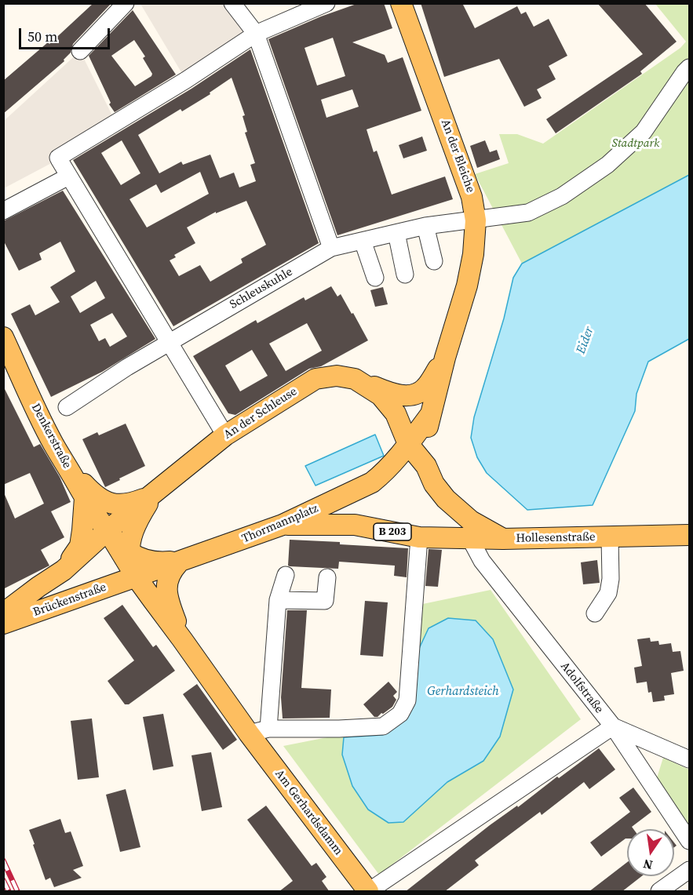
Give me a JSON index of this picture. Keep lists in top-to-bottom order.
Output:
{
  "streets": {
    "main road": [
      "An der Bleiche",
      "An der Schleuse",
      "Denkerstraße",
      "Thormannplatz",
      "B 203",
      "Hollesenstraße",
      "Brückenstraße",
      "Am Gerhardsdamm"
    ],
    "street": ["Schleuskuhle", "Adolfstraße"]
  },
  "crossings": [
    ["An der Bleiche", "Schleuskuhle"],
    ["An der Bleiche", "An der Schleuse"],
    ["An der Bleiche", "Thormannplatz"],
    ["An der Bleiche", "Hollesenstraße"],
    ["An der Schleuse", "Denkerstraße"],
    ["An der Schleuse", "Thormannplatz"],
    ["An der Schleuse", "Hollesenstraße"],
    ["An der Schleuse", "Brückenstraße"],
    ["Denkerstraße", "Brückenstraße"],
    ["Thormannplatz", "B 203"],
    ["Thormannplatz", "Hollesenstraße"],
    ["Thormannplatz", "Brückenstraße"],
    ["B 203", "Hollesenstraße"],
    ["B 203", "Adolfstraße"]
  ],
  "water": ["Eider", "Gerhardsteich"],
  "parks": ["Stadtpark"],
  "scale_bar": "50 m",
  "north": "bottom"
}
